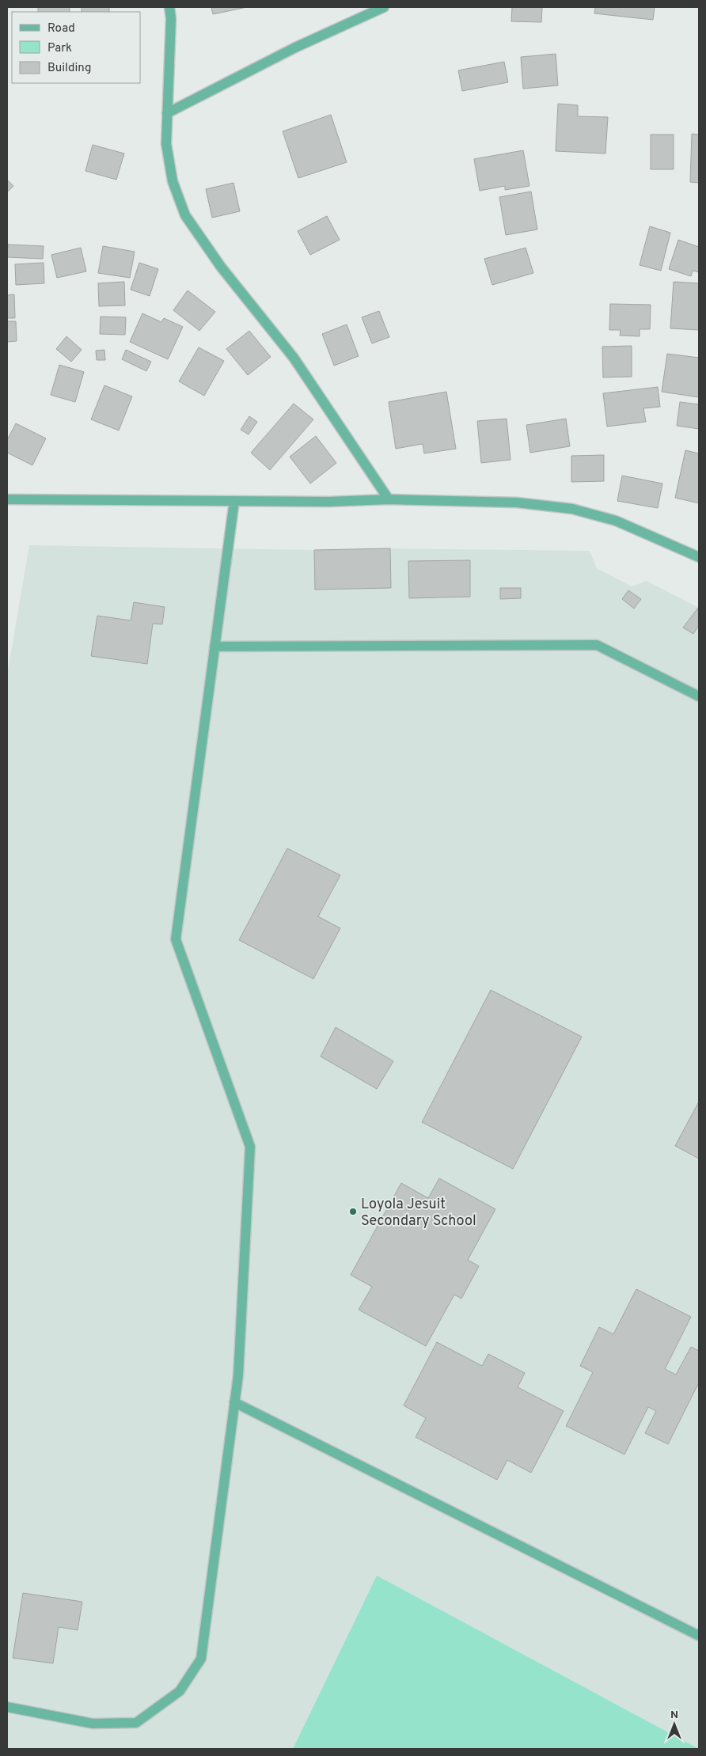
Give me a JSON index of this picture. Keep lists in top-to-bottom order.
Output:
{
  "places": ["Loyola Jesuit Secondary School"],
  "legend": ["Road", "Park", "Building"],
  "north": "top"
}
